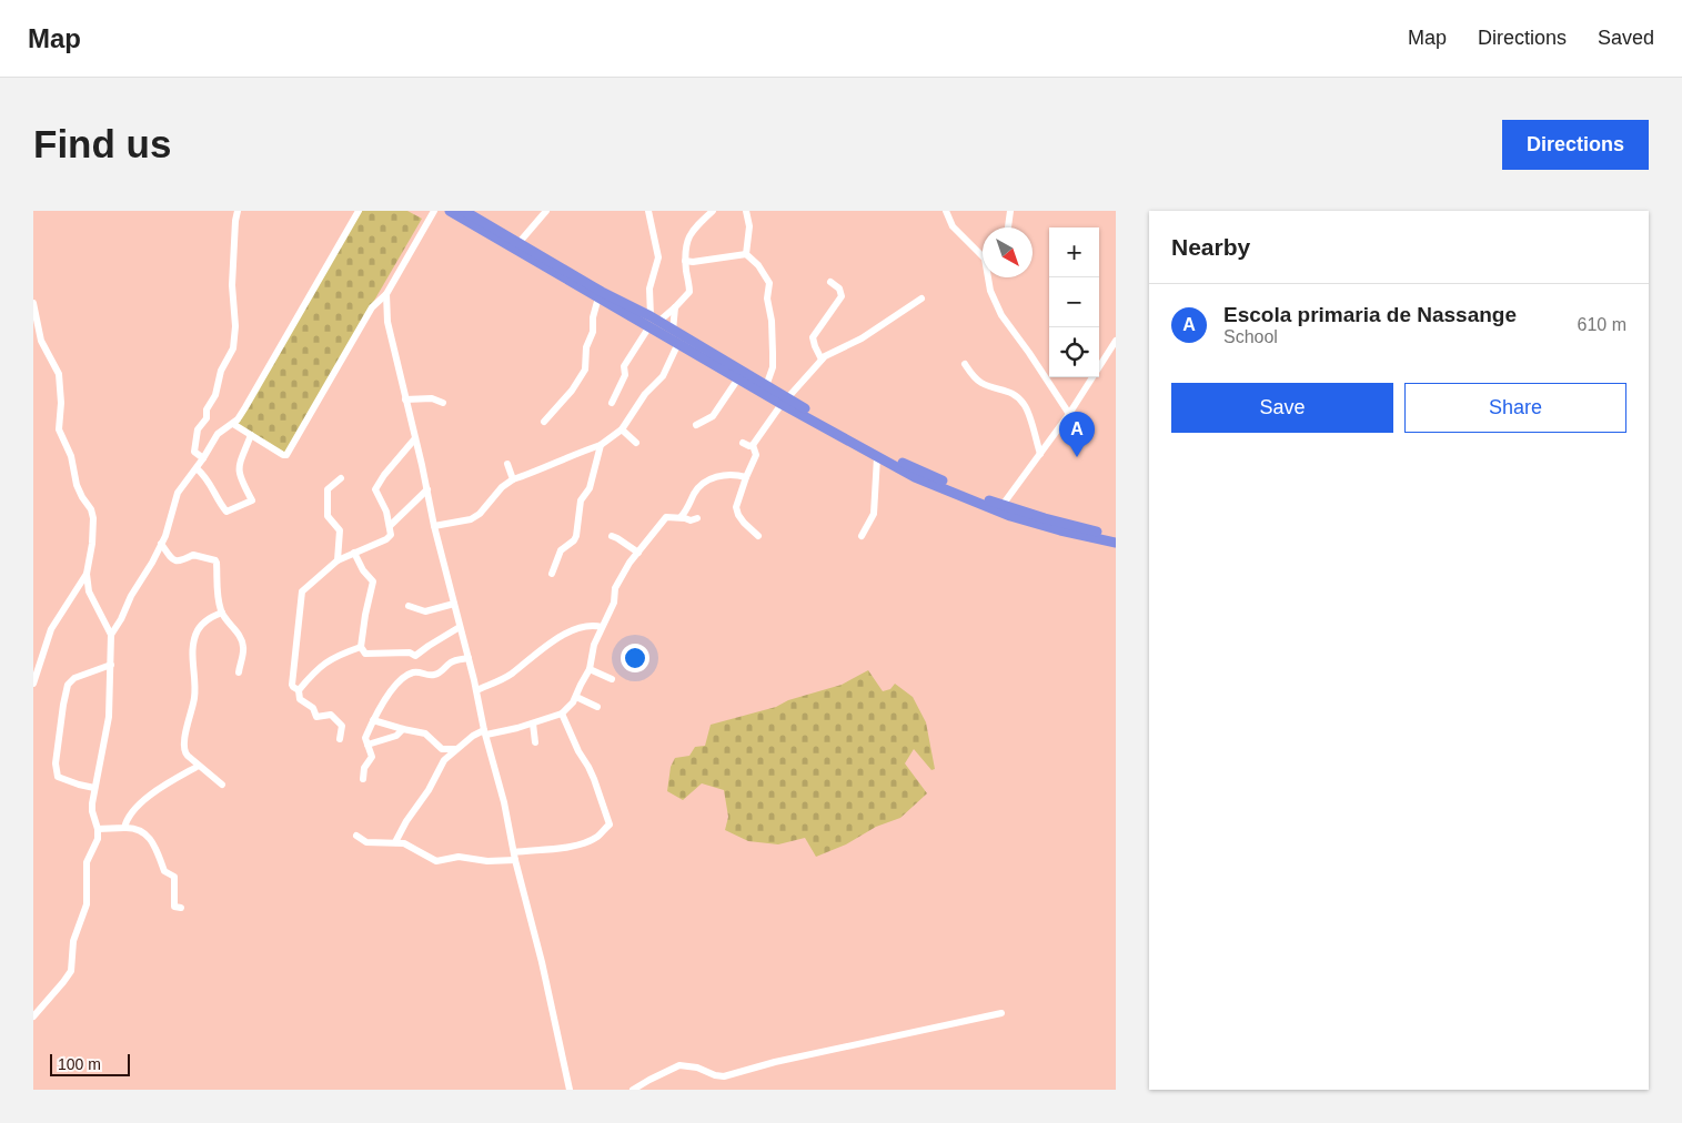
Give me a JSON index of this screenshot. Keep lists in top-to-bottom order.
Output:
{
  "scale_bar": "100 m",
  "north": "bottom right",
  "page": {
    "header": "Map",
    "nav": ["Map", "Directions", "Saved"],
    "buttons": [
      "Directions",
      ["Save", "Share"]
    ],
    "title": "Find us",
    "heading": "Nearby",
    "map_buttons": ["+", "−"],
    "list": [
      {
        "mark": "A",
        "name": "Escola primaria de Nassange",
        "note": "School",
        "value": "610 m"
      }
    ],
    "pins": "A",
    "scale": "100 m"
  }
}
